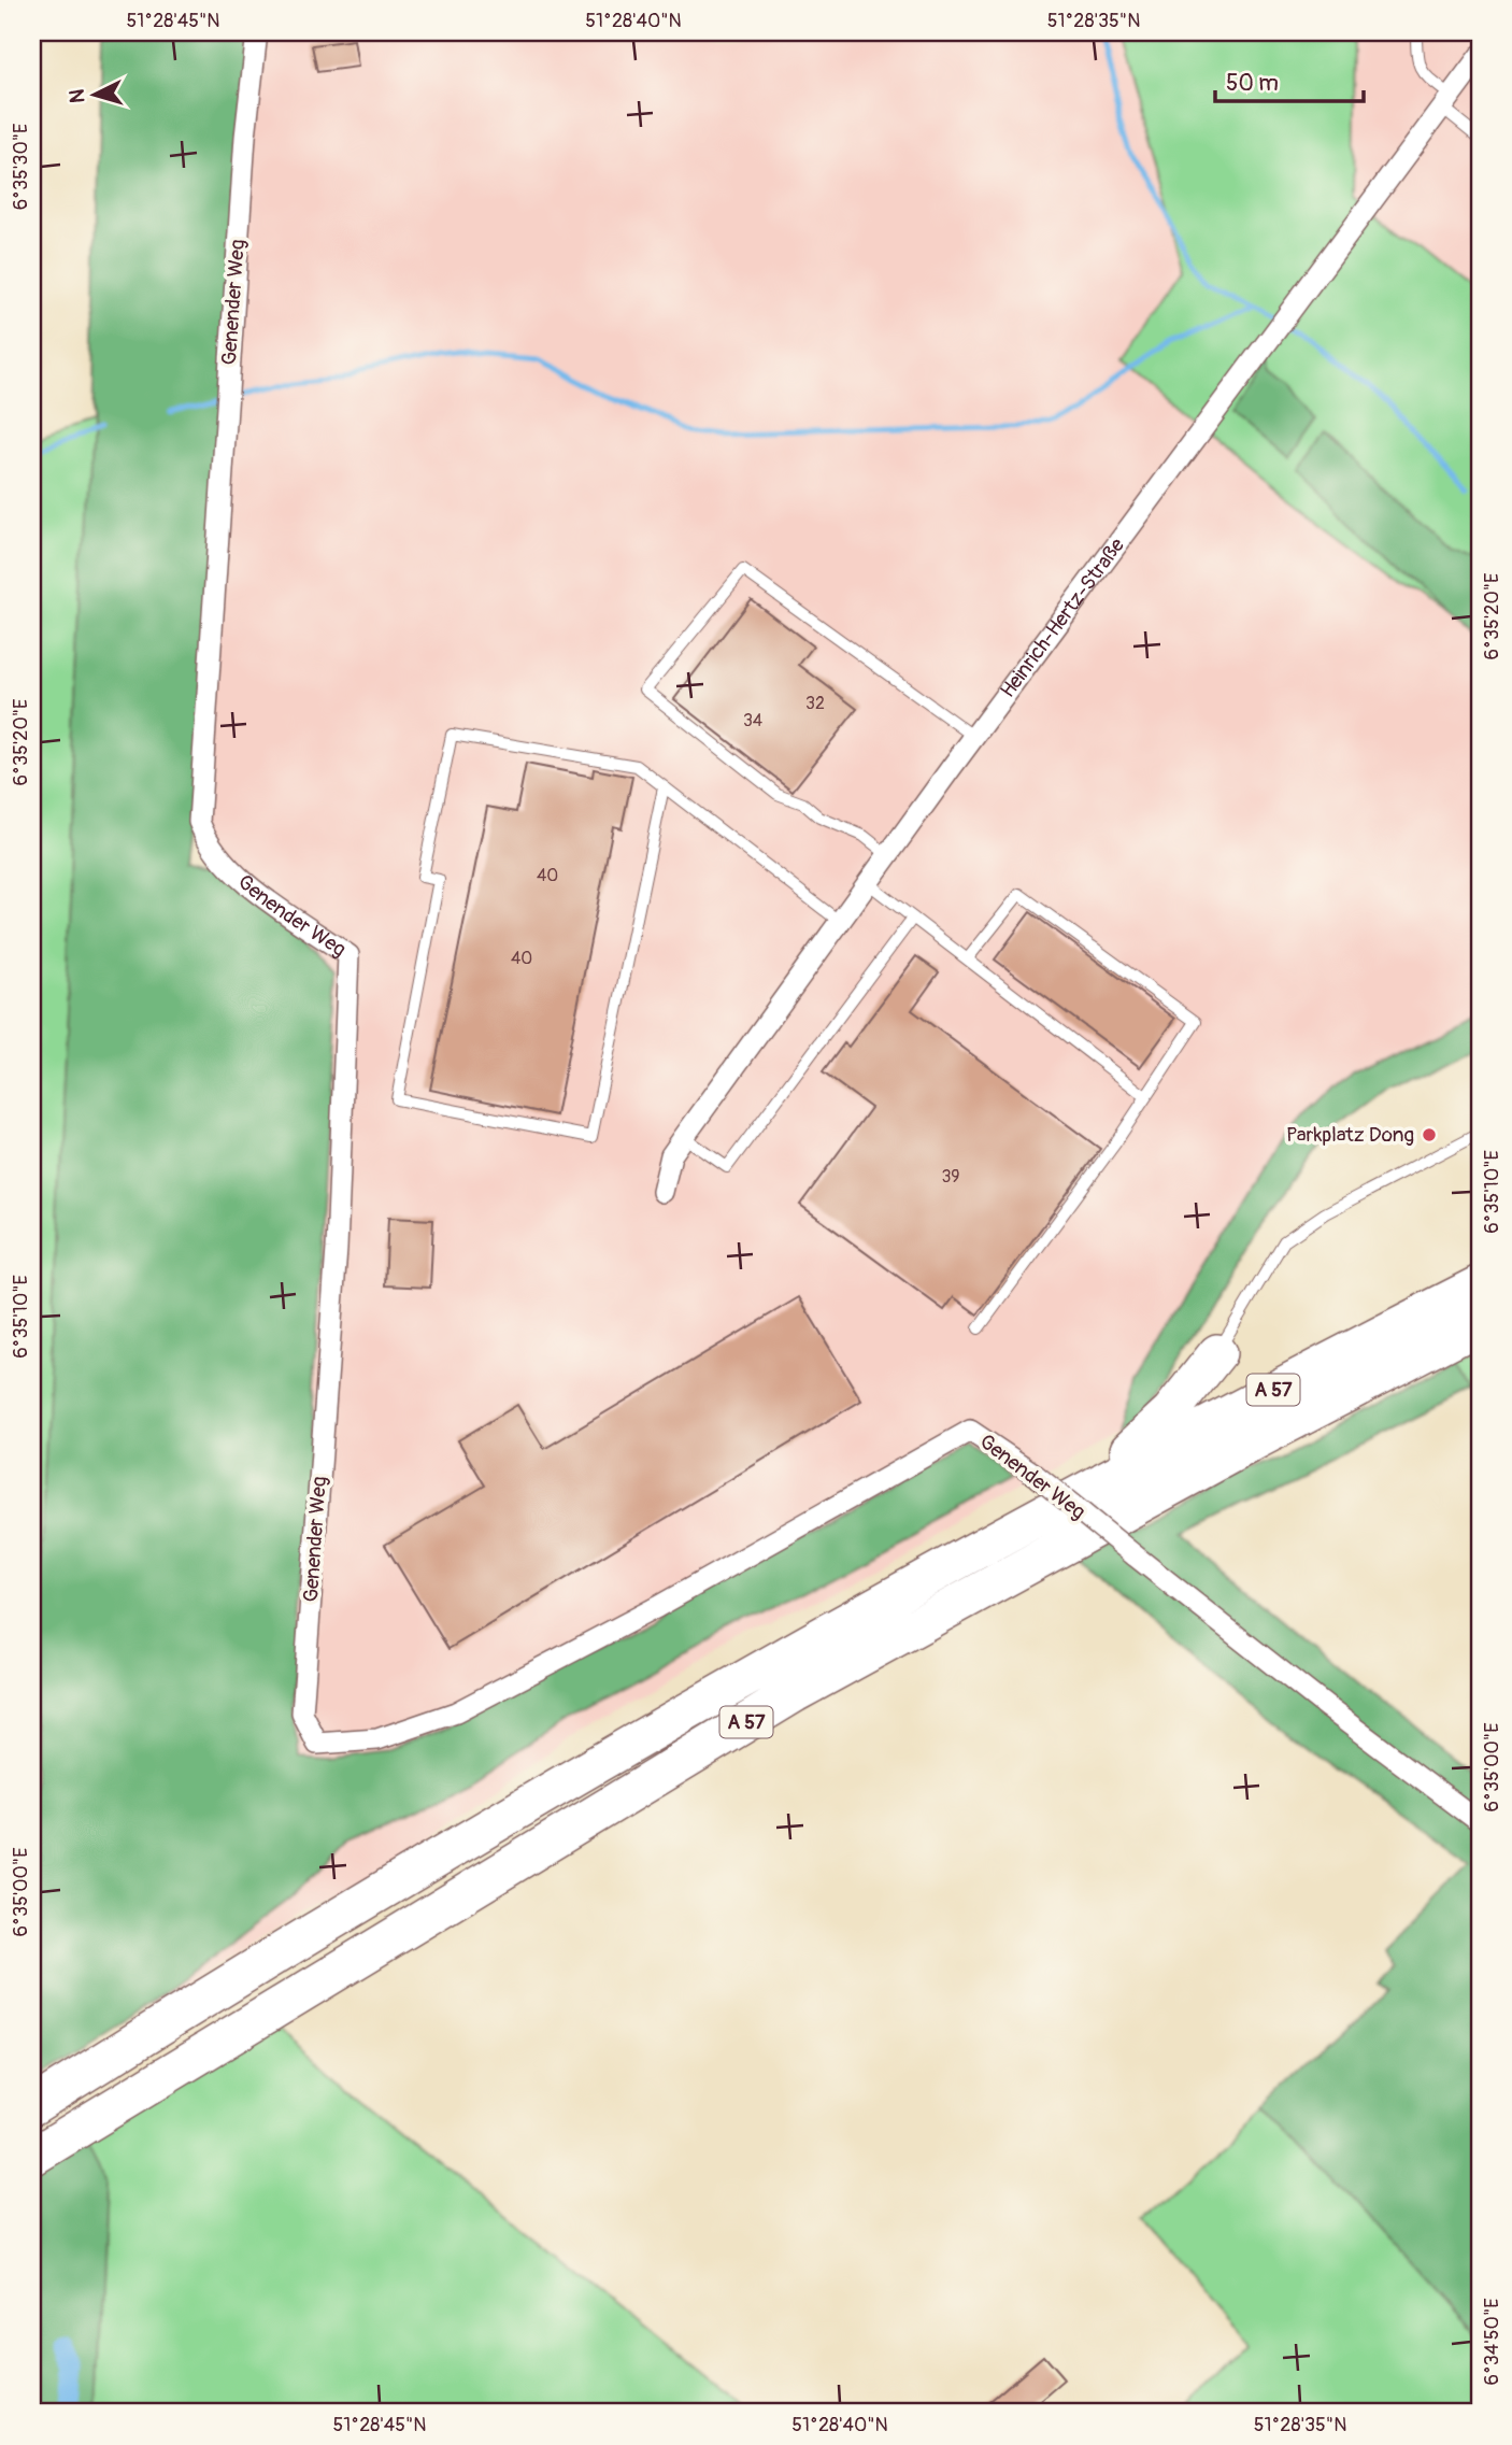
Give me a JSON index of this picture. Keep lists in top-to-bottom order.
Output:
{
  "streets": {
    "highway": ["A 57"],
    "street": ["Genender Weg", "Heinrich-Hertz-Straße"]
  },
  "places": ["Parkplatz Dong"],
  "house_numbers": [
    "32",
    "34",
    "40",
    "40",
    "39"
  ],
  "scale_bar": "50 m",
  "north": "left",
  "coordinates": [
    "51°28'45\"N",
    "51°28'40\"N",
    "51°28'35\"N",
    "6°35'30\"E",
    "6°35'20\"E",
    "6°35'10\"E",
    "6°35'00\"E",
    "6°34'50\"E"
  ]
}
